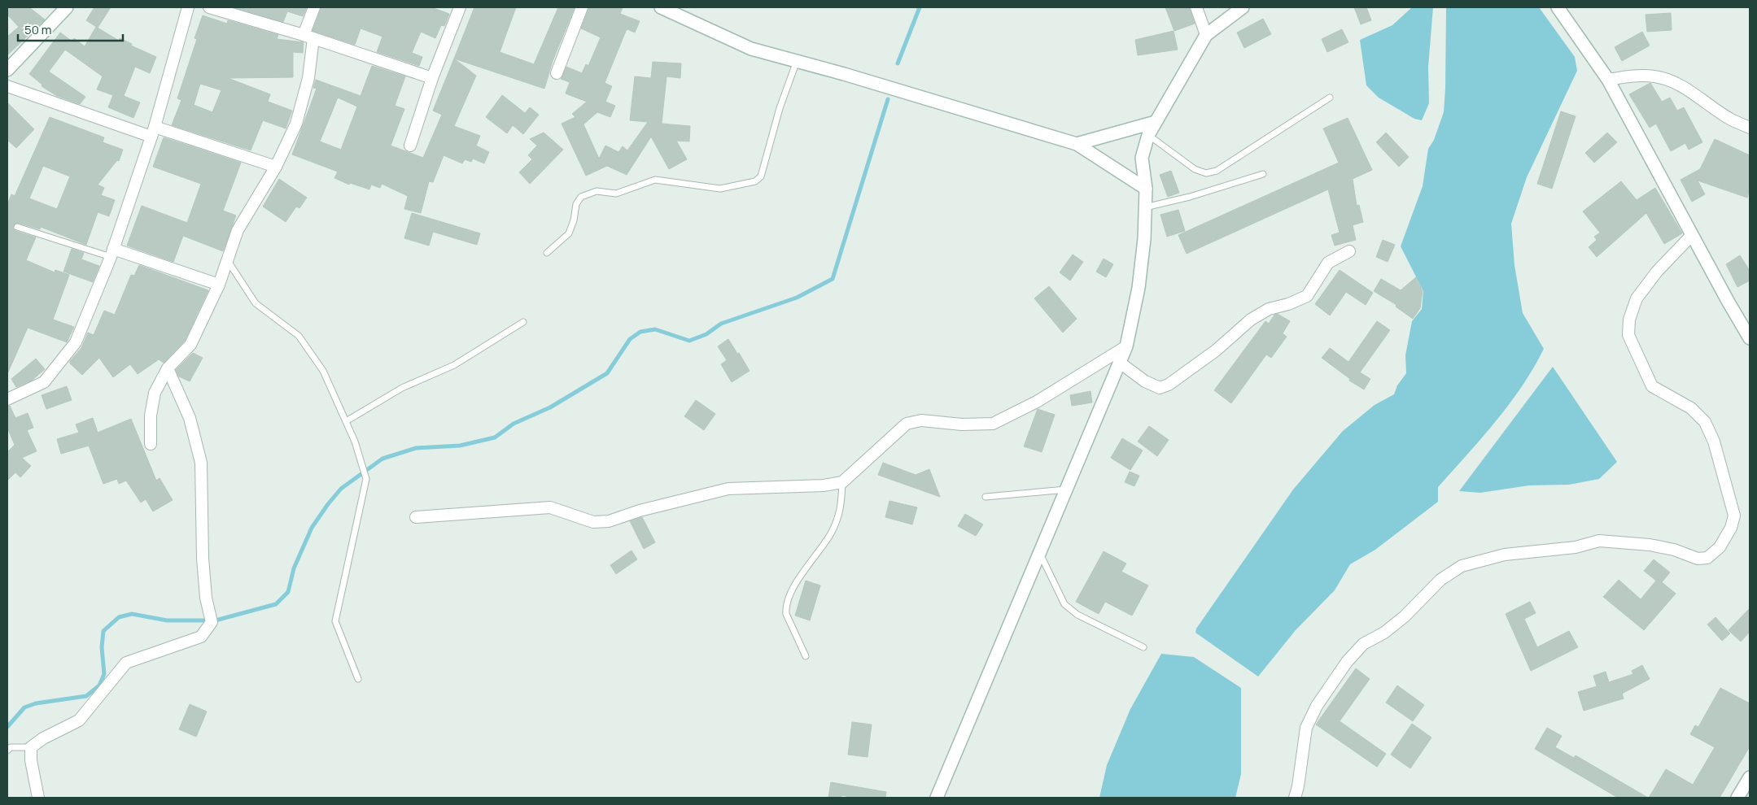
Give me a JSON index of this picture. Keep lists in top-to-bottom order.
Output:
{
  "scale_bar": "50 m"
}
